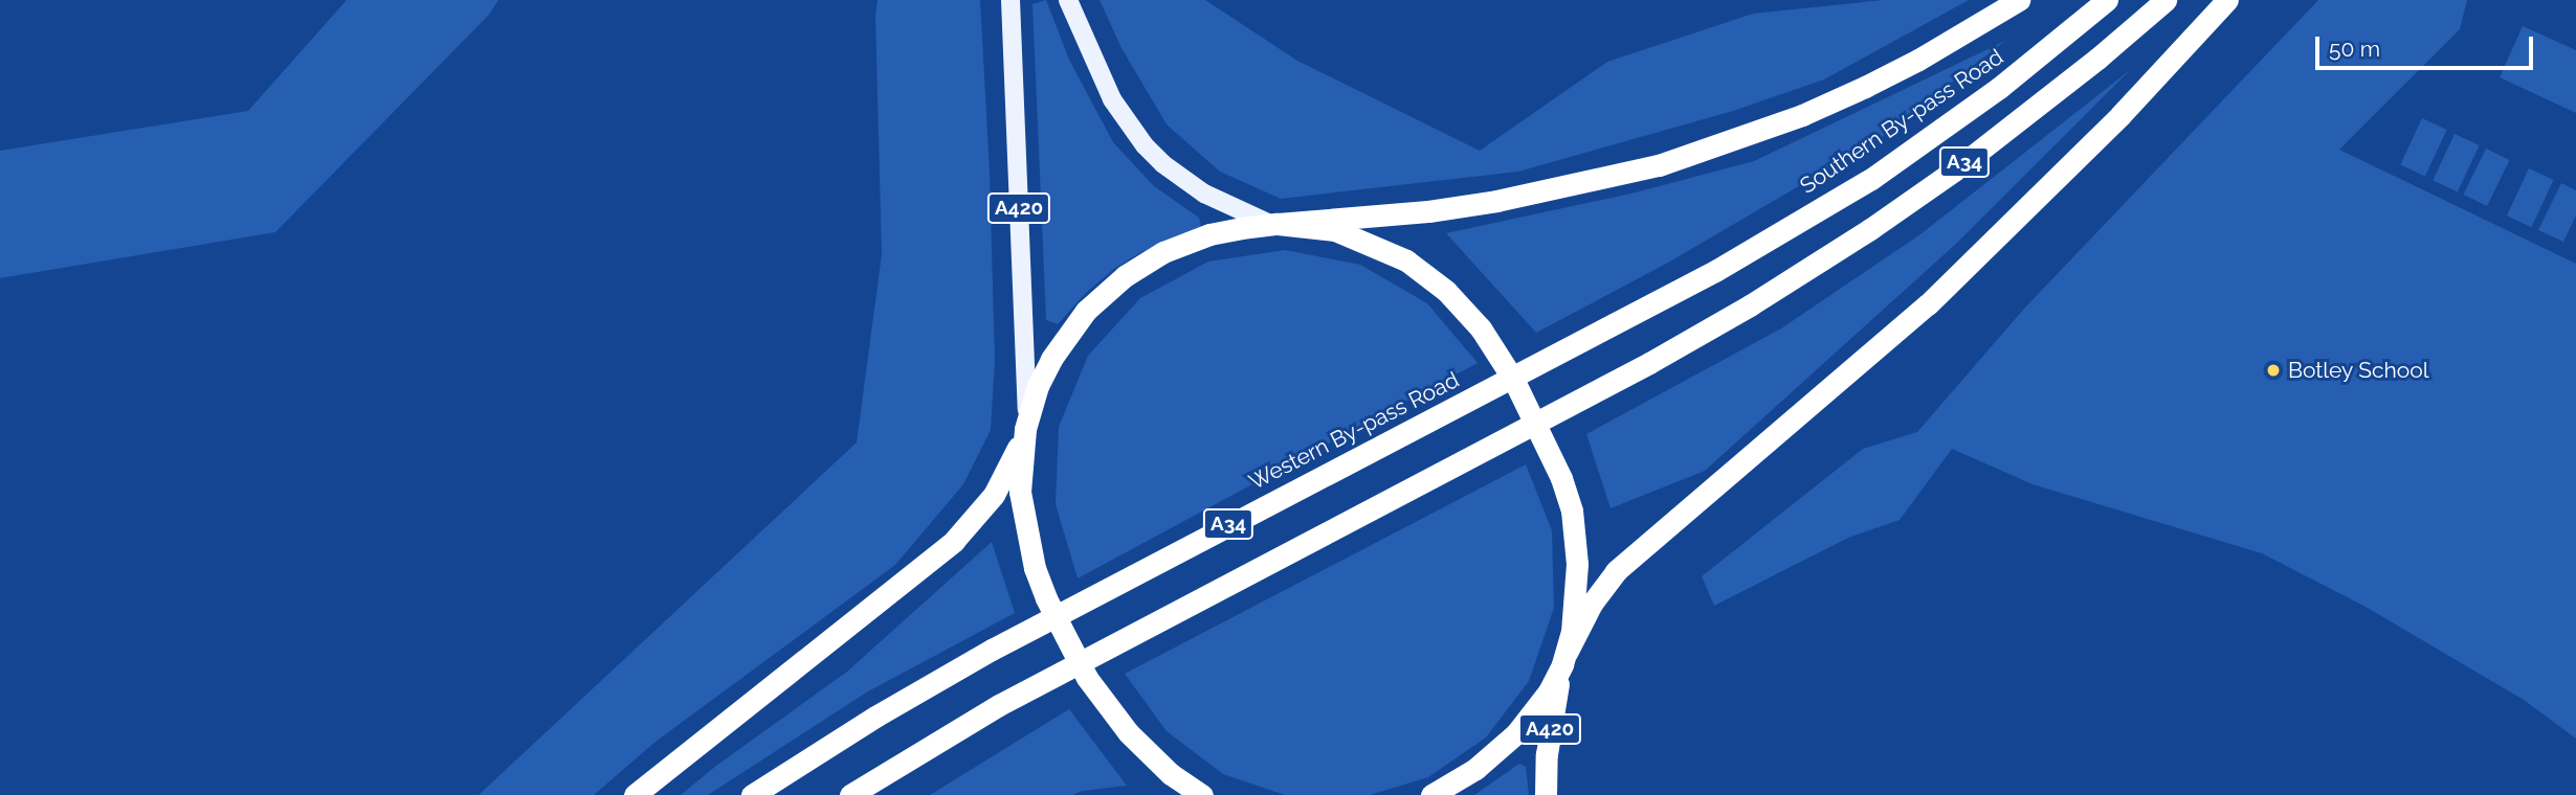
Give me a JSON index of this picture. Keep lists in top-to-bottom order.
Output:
{
  "streets": {
    "highway": [
      "Southern By-pass Road",
      "A34",
      "A420",
      "Western By-pass Road"
    ]
  },
  "crossings": [
    ["Southern By-pass Road", "Western By-pass Road"]
  ],
  "places": ["Botley School"],
  "scale_bar": "50 m"
}
